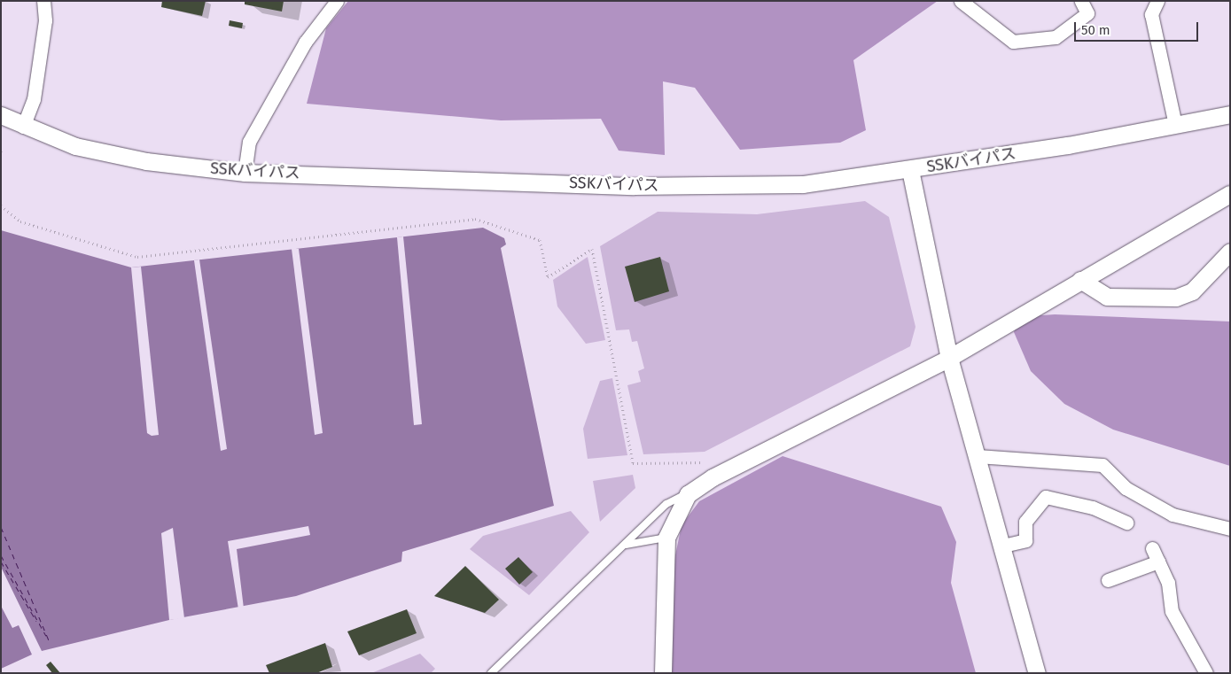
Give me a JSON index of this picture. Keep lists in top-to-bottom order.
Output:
{
  "streets": {
    "street": ["SSKバイパス"]
  },
  "scale_bar": "50 m"
}
